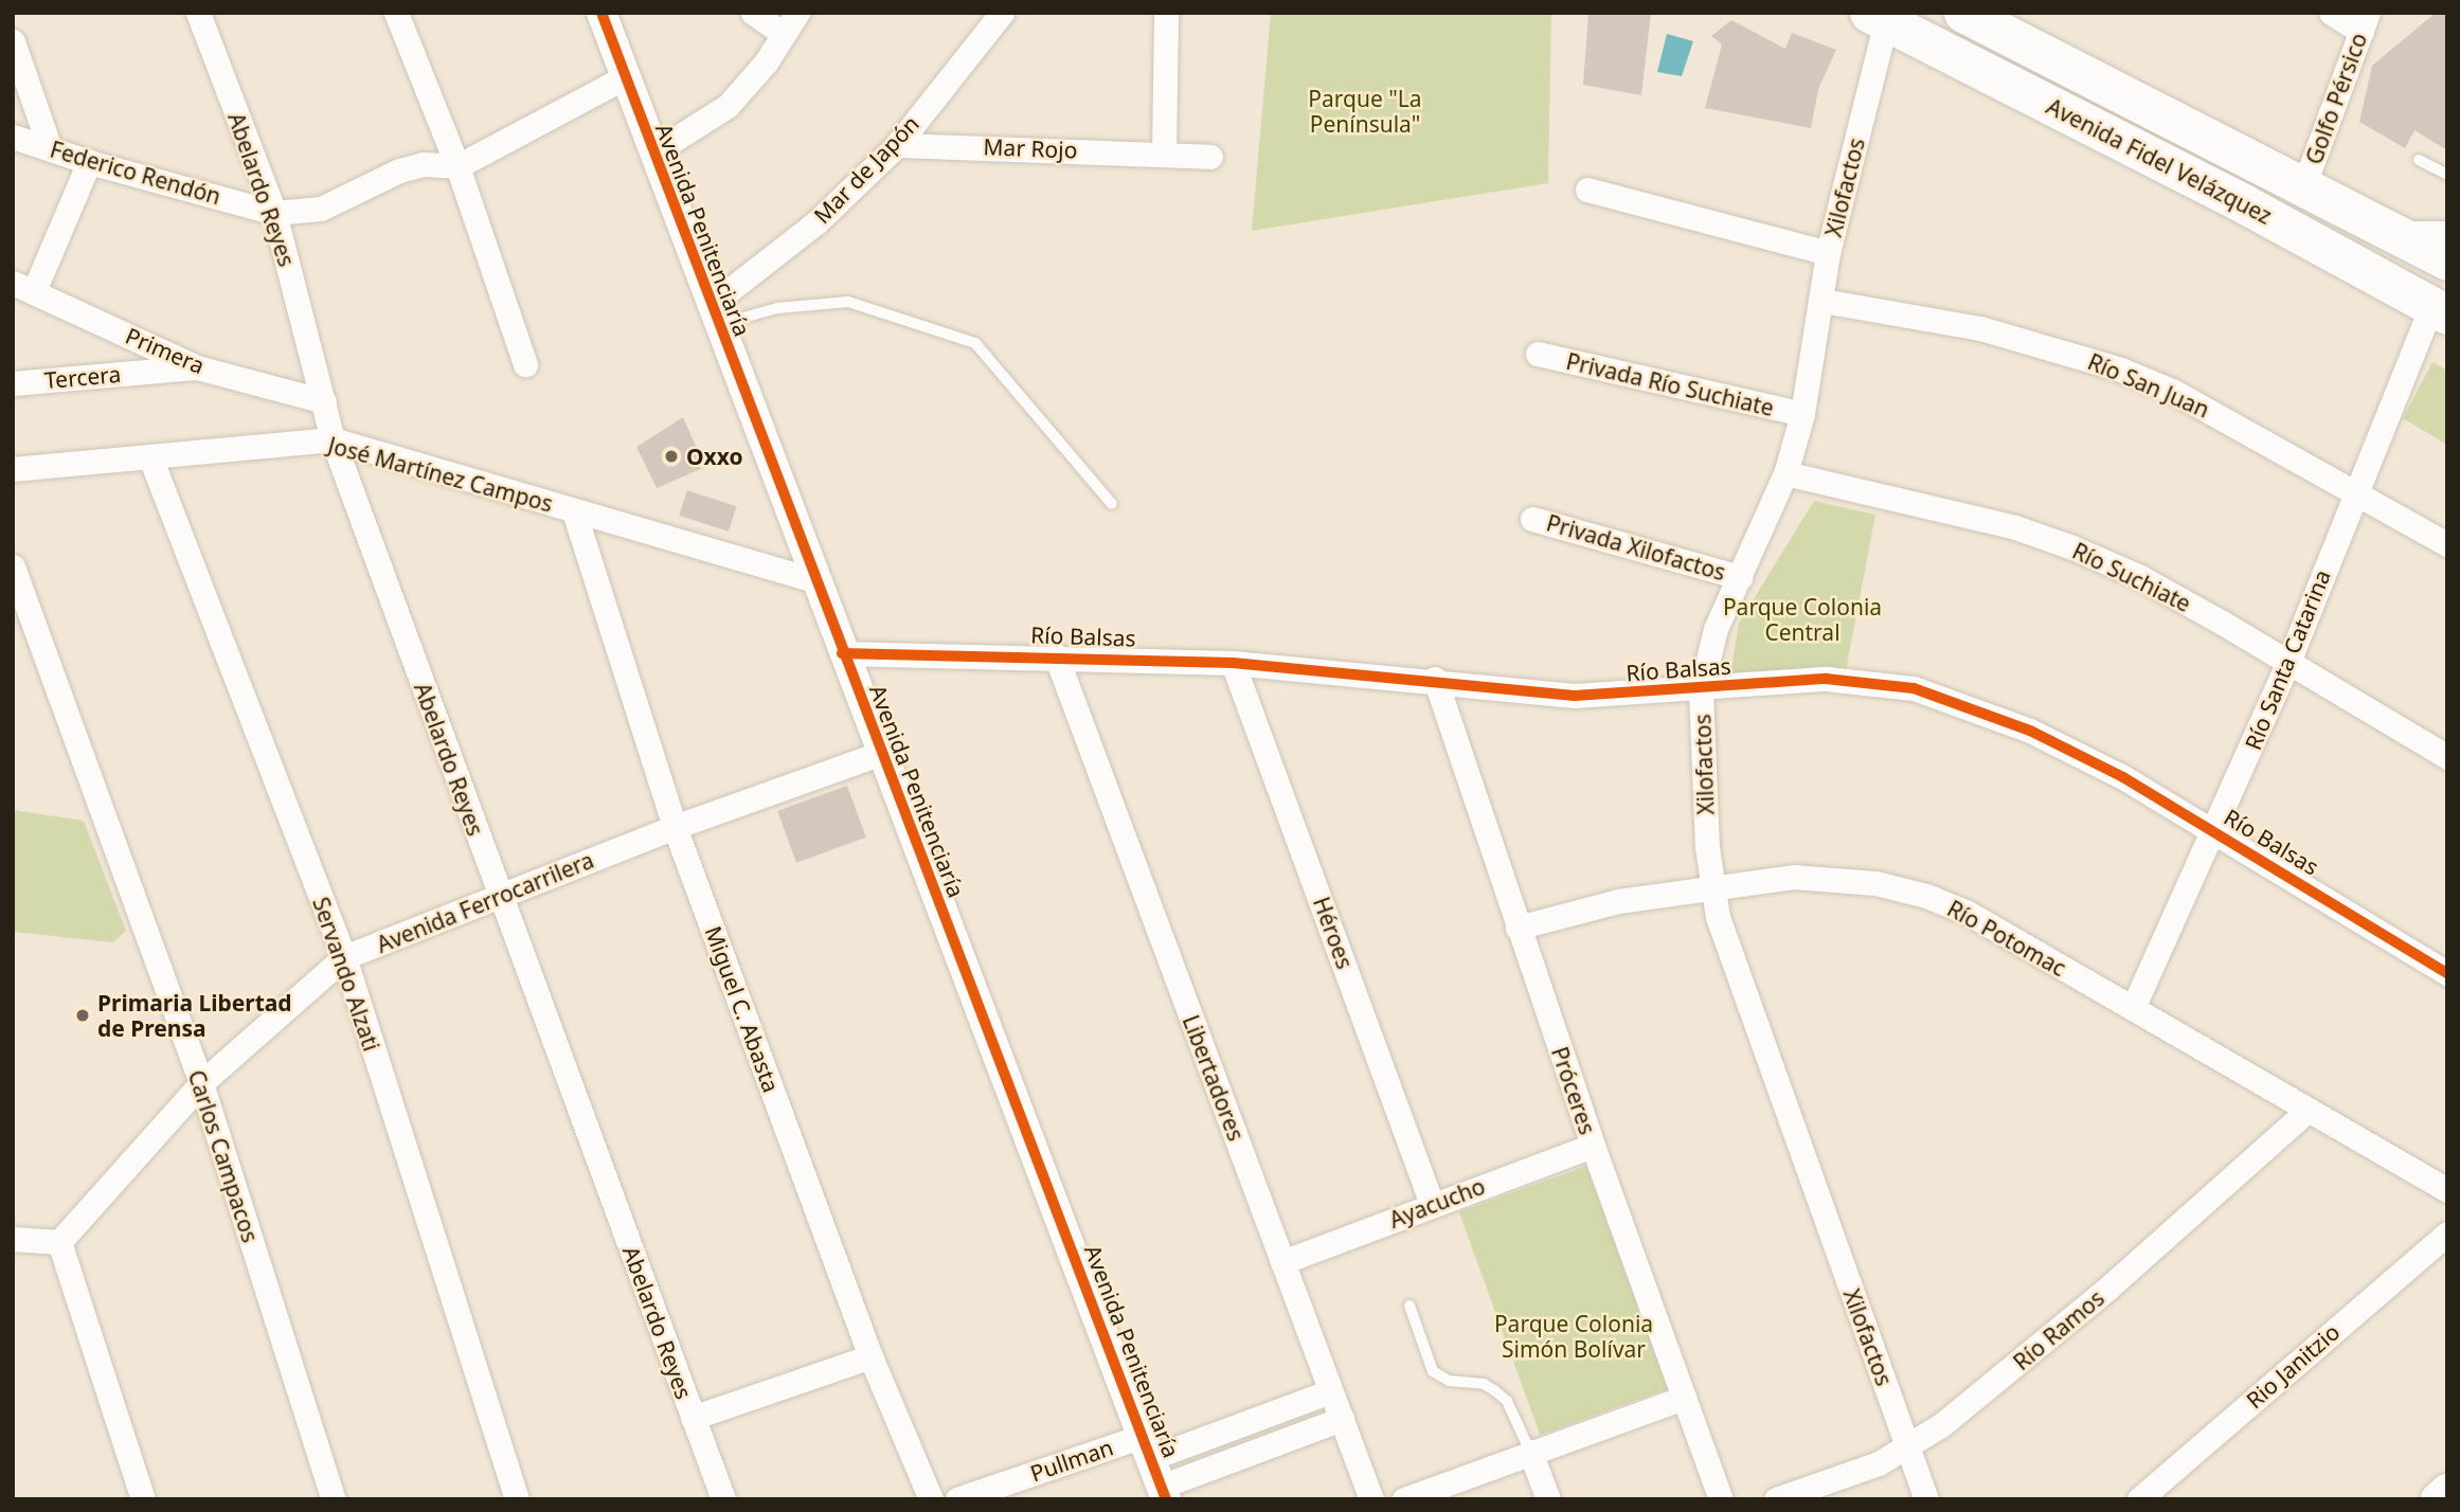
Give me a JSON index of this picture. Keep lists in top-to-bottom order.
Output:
{
  "streets": {
    "highway": ["Avenida Fidel Velázquez"],
    "street": [
      "Golfo Pérsico",
      "Mar Rojo",
      "Mar de Japón",
      "Federico Rendón",
      "Xilofactos",
      "Abelardo Reyes",
      "Avenida Penitenciaría",
      "Primera",
      "Tercera",
      "Privada Río Suchiate",
      "Río San Juan",
      "José Martínez Campos",
      "Privada Xilofactos",
      "Río Suchiate",
      "Río Balsas",
      "Río Santa Catarina",
      "Avenida Ferrocarrilera",
      "Héroes",
      "Río Potomac",
      "Servando Alzati",
      "Miguel C. Abasta",
      "Libertadores",
      "Próceres",
      "Carlos Campacos",
      "Ayacucho",
      "Río Ramos",
      "Rio Janitzio",
      "Pullman"
    ]
  },
  "crossings": [
    ["Golfo Pérsico", "Avenida Fidel Velázquez"],
    ["Mar Rojo", "Mar de Japón"],
    ["Avenida Fidel Velázquez", "Xilofactos"],
    ["Avenida Fidel Velázquez", "Río Santa Catarina"],
    ["Mar de Japón", "Avenida Penitenciaría"],
    ["Federico Rendón", "Abelardo Reyes"],
    ["Federico Rendón", "Avenida Penitenciaría"],
    ["Xilofactos", "Privada Río Suchiate"],
    ["Xilofactos", "Río San Juan"],
    ["Xilofactos", "Privada Xilofactos"],
    ["Xilofactos", "Río Suchiate"],
    ["Xilofactos", "Río Balsas"],
    ["Xilofactos", "Río Potomac"],
    ["Xilofactos", "Río Ramos"],
    ["Abelardo Reyes", "Primera"],
    ["Abelardo Reyes", "José Martínez Campos"],
    ["Abelardo Reyes", "Avenida Ferrocarrilera"],
    ["Avenida Penitenciaría", "José Martínez Campos"],
    ["Avenida Penitenciaría", "Río Balsas"],
    ["Avenida Penitenciaría", "Avenida Ferrocarrilera"],
    ["Avenida Penitenciaría", "Pullman"],
    ["Primera", "Tercera"],
    ["Río San Juan", "Río Santa Catarina"],
    ["José Martínez Campos", "Servando Alzati"],
    ["José Martínez Campos", "Miguel C. Abasta"],
    ["Río Suchiate", "Río Santa Catarina"],
    ["Río Balsas", "Río Santa Catarina"],
    ["Río Balsas", "Héroes"],
    ["Río Balsas", "Libertadores"],
    ["Río Balsas", "Próceres"],
    ["Río Santa Catarina", "Río Potomac"],
    ["Avenida Ferrocarrilera", "Servando Alzati"],
    ["Avenida Ferrocarrilera", "Miguel C. Abasta"],
    ["Avenida Ferrocarrilera", "Carlos Campacos"],
    ["Héroes", "Ayacucho"],
    ["Río Potomac", "Próceres"],
    ["Río Potomac", "Río Ramos"],
    ["Libertadores", "Ayacucho"],
    ["Libertadores", "Pullman"],
    ["Próceres", "Ayacucho"]
  ],
  "parks": ["Parque \"La Península\"", "Parque Colonia Central", "Parque Colonia Simón Bolívar"],
  "places": ["Oxxo", "Primaria Libertad de Prensa"]
}
